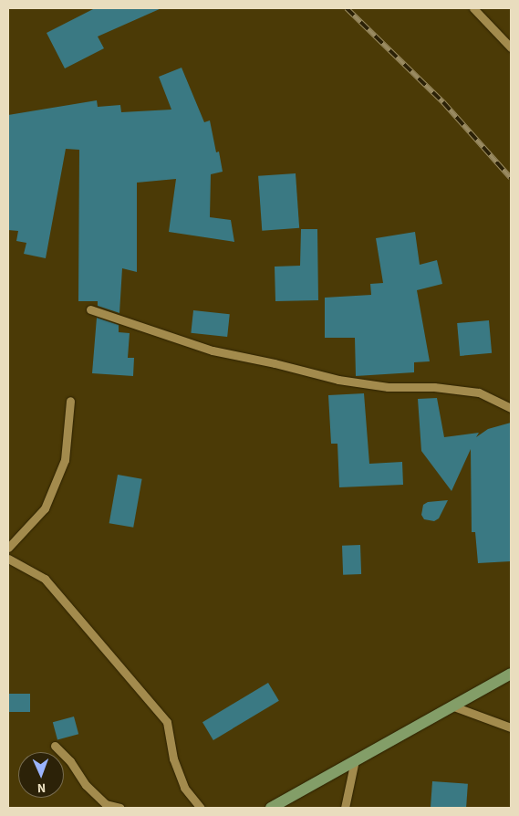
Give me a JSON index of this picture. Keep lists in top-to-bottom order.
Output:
{
  "north": "bottom"
}
